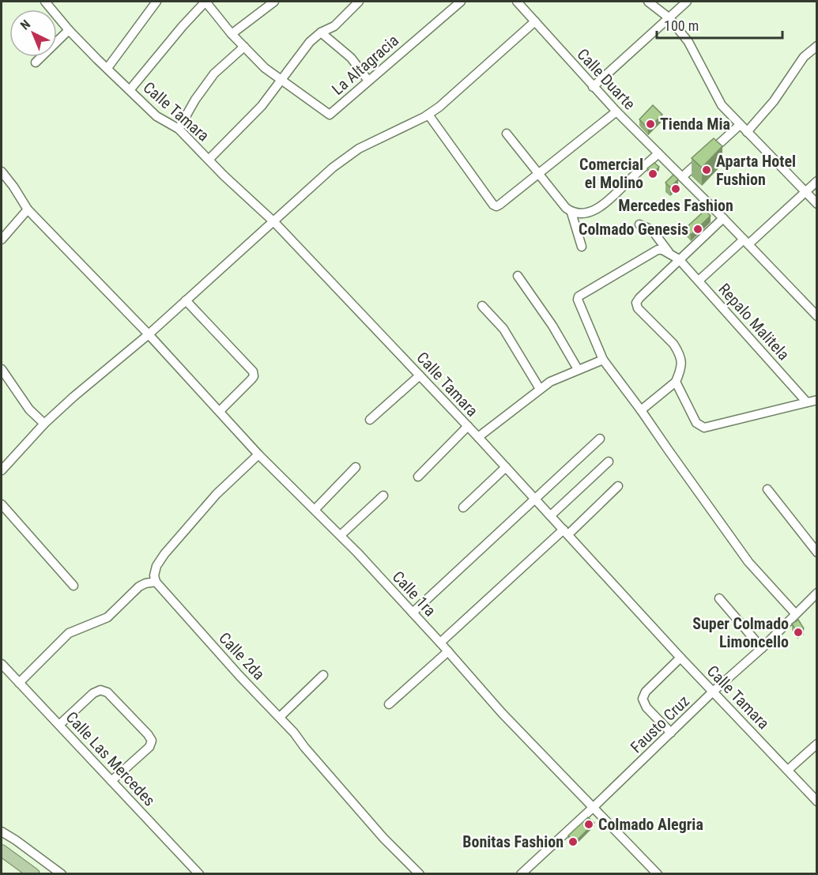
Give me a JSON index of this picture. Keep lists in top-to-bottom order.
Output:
{
  "streets": {
    "street": [
      "La Altagracia",
      "Calle Duarte",
      "Calle Tamara",
      "Repalo Malitela",
      "Calle 1ra",
      "Calle 2da",
      "Fausto Cruz",
      "Calle Las Mercedes"
    ]
  },
  "crossings": [
    ["Calle Tamara", "Fausto Cruz"],
    ["Calle 1ra", "Fausto Cruz"]
  ],
  "places": [
    "Tienda Mia",
    "Aparta Hotel Fushion",
    "Comercial el Molino",
    "Mercedes Fashion",
    "Colmado Genesis",
    "Super Colmado Limoncello",
    "Colmado Alegria",
    "Bonitas Fashion"
  ],
  "scale_bar": "100 m",
  "north": "top left"
}
